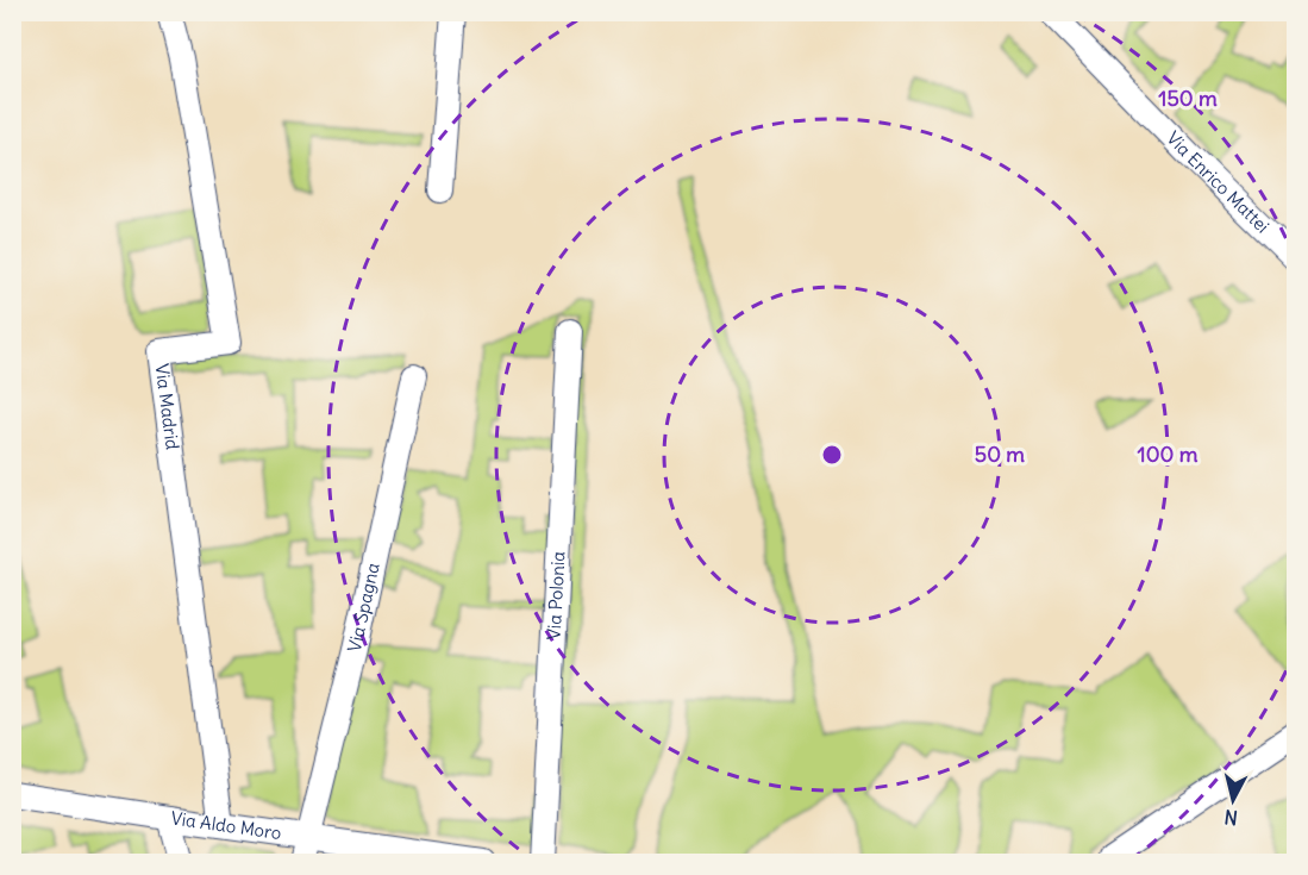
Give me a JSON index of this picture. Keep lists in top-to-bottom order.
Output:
{
  "streets": {
    "street": [
      "Via Enrico Mattei",
      "Via Madrid",
      "Via Polonia",
      "Via Spagna",
      "Via Aldo Moro"
    ]
  },
  "crossings": [
    ["Via Madrid", "Via Aldo Moro"],
    ["Via Spagna", "Via Aldo Moro"]
  ],
  "north": "bottom",
  "rings": ["150 m", "50 m", "100 m"]
}
